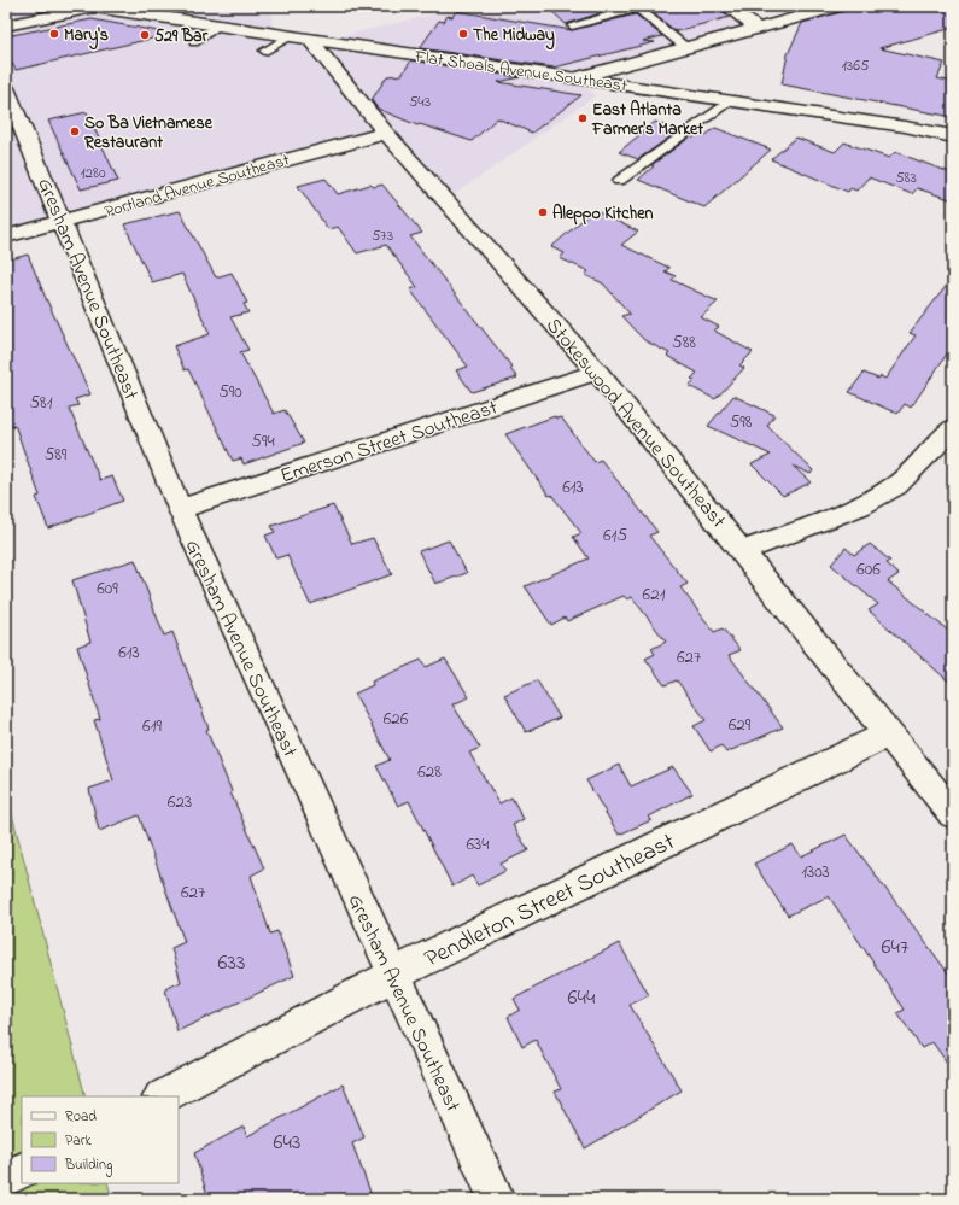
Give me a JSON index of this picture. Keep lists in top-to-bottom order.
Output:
{
  "streets": {
    "street": [
      "Flat Shoals Avenue Southeast",
      "Portland Avenue Southeast",
      "Gresham Avenue Southeast",
      "Stokeswood Avenue Southeast",
      "Emerson Street Southeast",
      "Pendleton Street Southeast"
    ]
  },
  "crossings": [
    ["Flat Shoals Avenue Southeast", "Stokeswood Avenue Southeast"],
    ["Portland Avenue Southeast", "Gresham Avenue Southeast"],
    ["Portland Avenue Southeast", "Stokeswood Avenue Southeast"],
    ["Gresham Avenue Southeast", "Emerson Street Southeast"],
    ["Gresham Avenue Southeast", "Pendleton Street Southeast"],
    ["Stokeswood Avenue Southeast", "Emerson Street Southeast"],
    ["Stokeswood Avenue Southeast", "Pendleton Street Southeast"]
  ],
  "places": [
    "Mary's",
    "The Midway",
    "529 Bar",
    "East Atlanta Farmer's Market",
    "So Ba Vietnamese Restaurant",
    "Aleppo Kitchen"
  ],
  "house_numbers": [
    "1365",
    "543",
    "1280",
    "583",
    "573",
    "588",
    "590",
    "581",
    "598",
    "594",
    "589",
    "613",
    "615",
    "606",
    "609",
    "621",
    "613",
    "627",
    "626",
    "629",
    "619",
    "628",
    "623",
    "634",
    "1303",
    "627",
    "647",
    "633",
    "644",
    "643"
  ],
  "legend": ["Road", "Park", "Building"]
}
